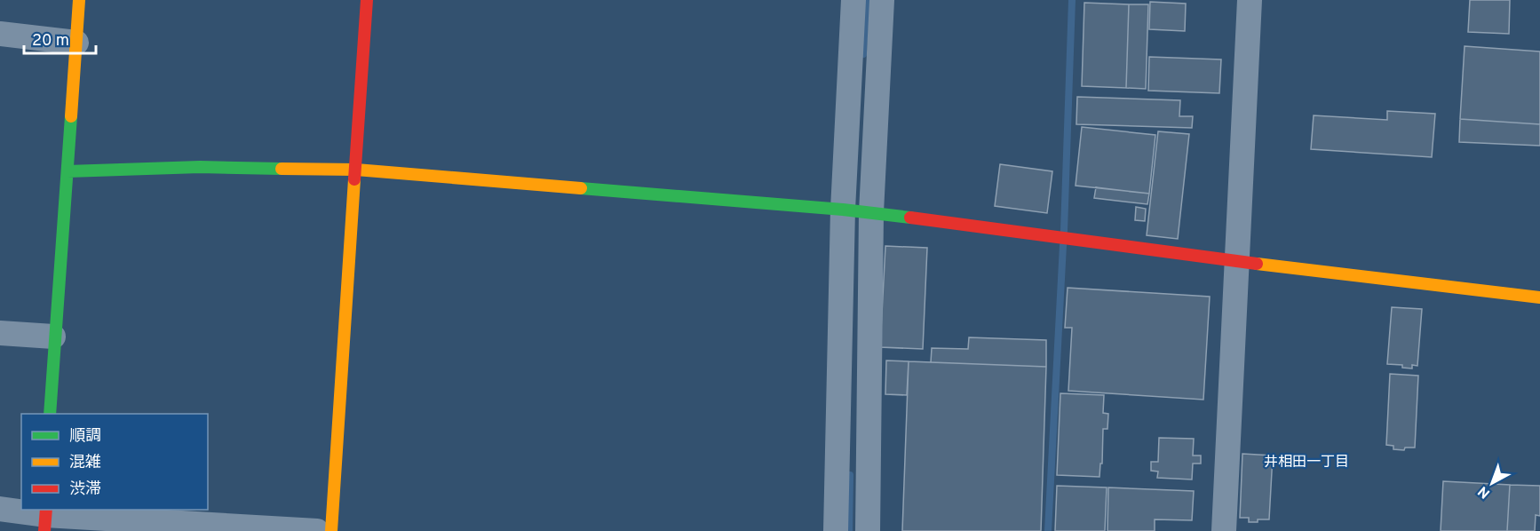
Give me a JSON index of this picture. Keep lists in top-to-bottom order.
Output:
{
  "districts": ["井相田一丁目"],
  "legend": ["順調", "混雑", "渋滞"],
  "scale_bar": "20 m",
  "north": "bottom left"
}
